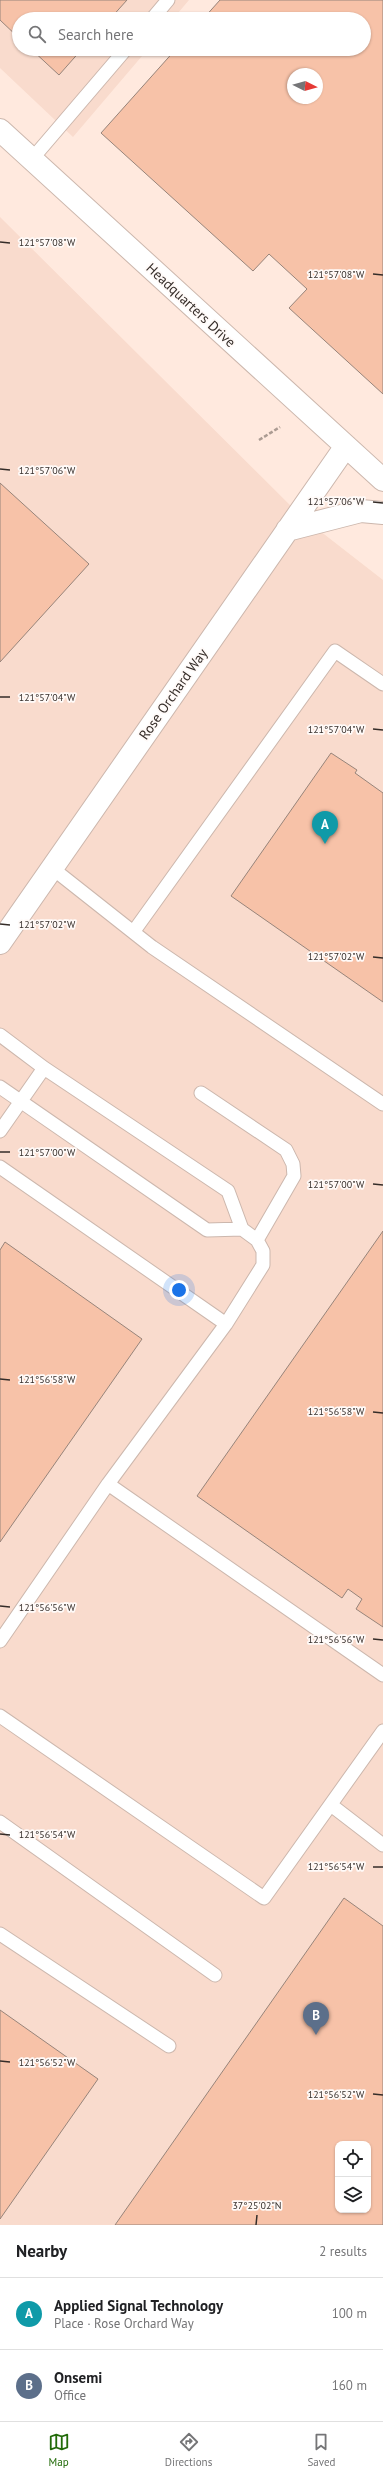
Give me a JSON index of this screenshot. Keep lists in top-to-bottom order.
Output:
{
  "streets": {
    "street": ["Headquarters Drive", "Rose Orchard Way"]
  },
  "crossings": [
    ["Headquarters Drive", "Rose Orchard Way"]
  ],
  "north": "right",
  "page": {
    "search": "Search here",
    "pins": ["A", "B"],
    "heading": ["Nearby", "2 results"],
    "list": [
      {
        "mark": "A",
        "name": "Applied Signal Technology",
        "note": "Place · Rose Orchard Way",
        "value": "100 m"
      },
      {
        "mark": "B",
        "name": "Onsemi",
        "note": "Office",
        "value": "160 m"
      }
    ],
    "nav": ["Map", "Directions", "Saved"]
  },
  "coordinates": [
    "121°57'08\"W",
    "121°57'06\"W",
    "121°57'04\"W",
    "121°57'02\"W",
    "121°57'00\"W",
    "121°56'58\"W",
    "121°56'56\"W",
    "121°56'54\"W",
    "121°56'52\"W",
    "37°25'02\"N"
  ]
}
